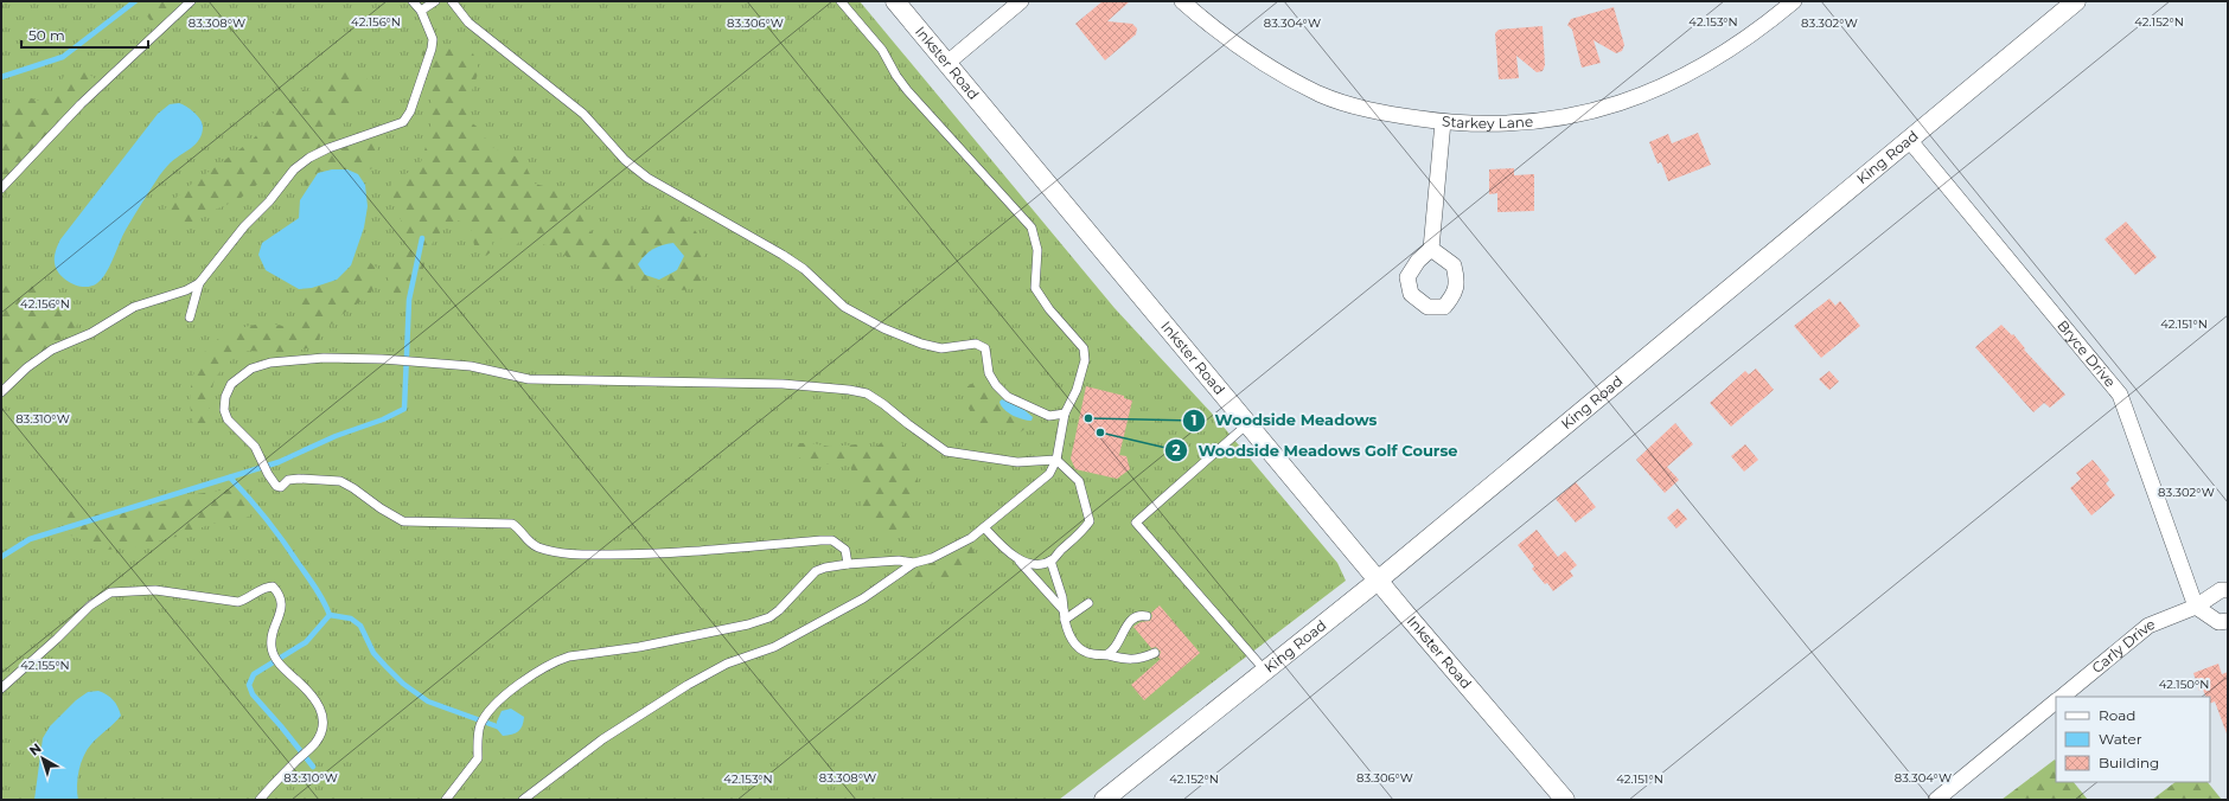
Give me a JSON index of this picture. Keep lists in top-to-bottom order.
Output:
{
  "streets": {
    "street": [
      "Inkster Road",
      "Starkey Lane",
      "King Road",
      "Bryce Drive",
      "Carly Drive"
    ]
  },
  "crossings": [
    ["Inkster Road", "King Road"],
    ["King Road", "Bryce Drive"],
    ["Bryce Drive", "Carly Drive"]
  ],
  "places": ["Woodside Meadows", "Woodside Meadows Golf Course"],
  "legend": ["Road", "Water", "Building"],
  "scale_bar": "50 m",
  "north": "top left",
  "coordinates": [
    "42.156°N",
    "42.153°N",
    "42.152°N",
    "83.308°W",
    "83.306°W",
    "83.304°W",
    "83.302°W",
    "42.151°N",
    "83.310°W",
    "42.155°N",
    "42.150°N"
  ]
}
